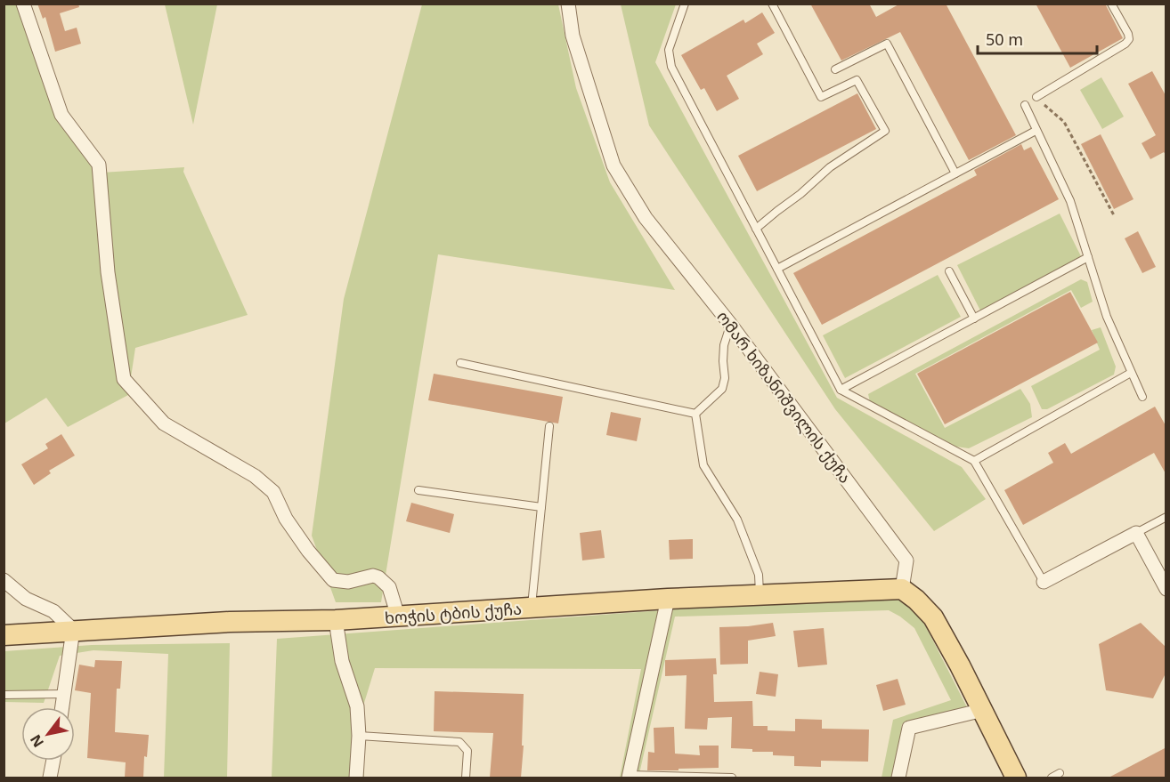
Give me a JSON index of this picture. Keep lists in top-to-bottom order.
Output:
{
  "streets": {
    "main road": ["ხოჭის ტბის ქუჩა"],
    "street": ["ომარ ხიზანიშვილის ქუჩა"]
  },
  "crossings": [
    ["ომარ ხიზანიშვილის ქუჩა", "ხოჭის ტბის ქუჩა"]
  ],
  "scale_bar": "50 m",
  "north": "bottom left"
}
